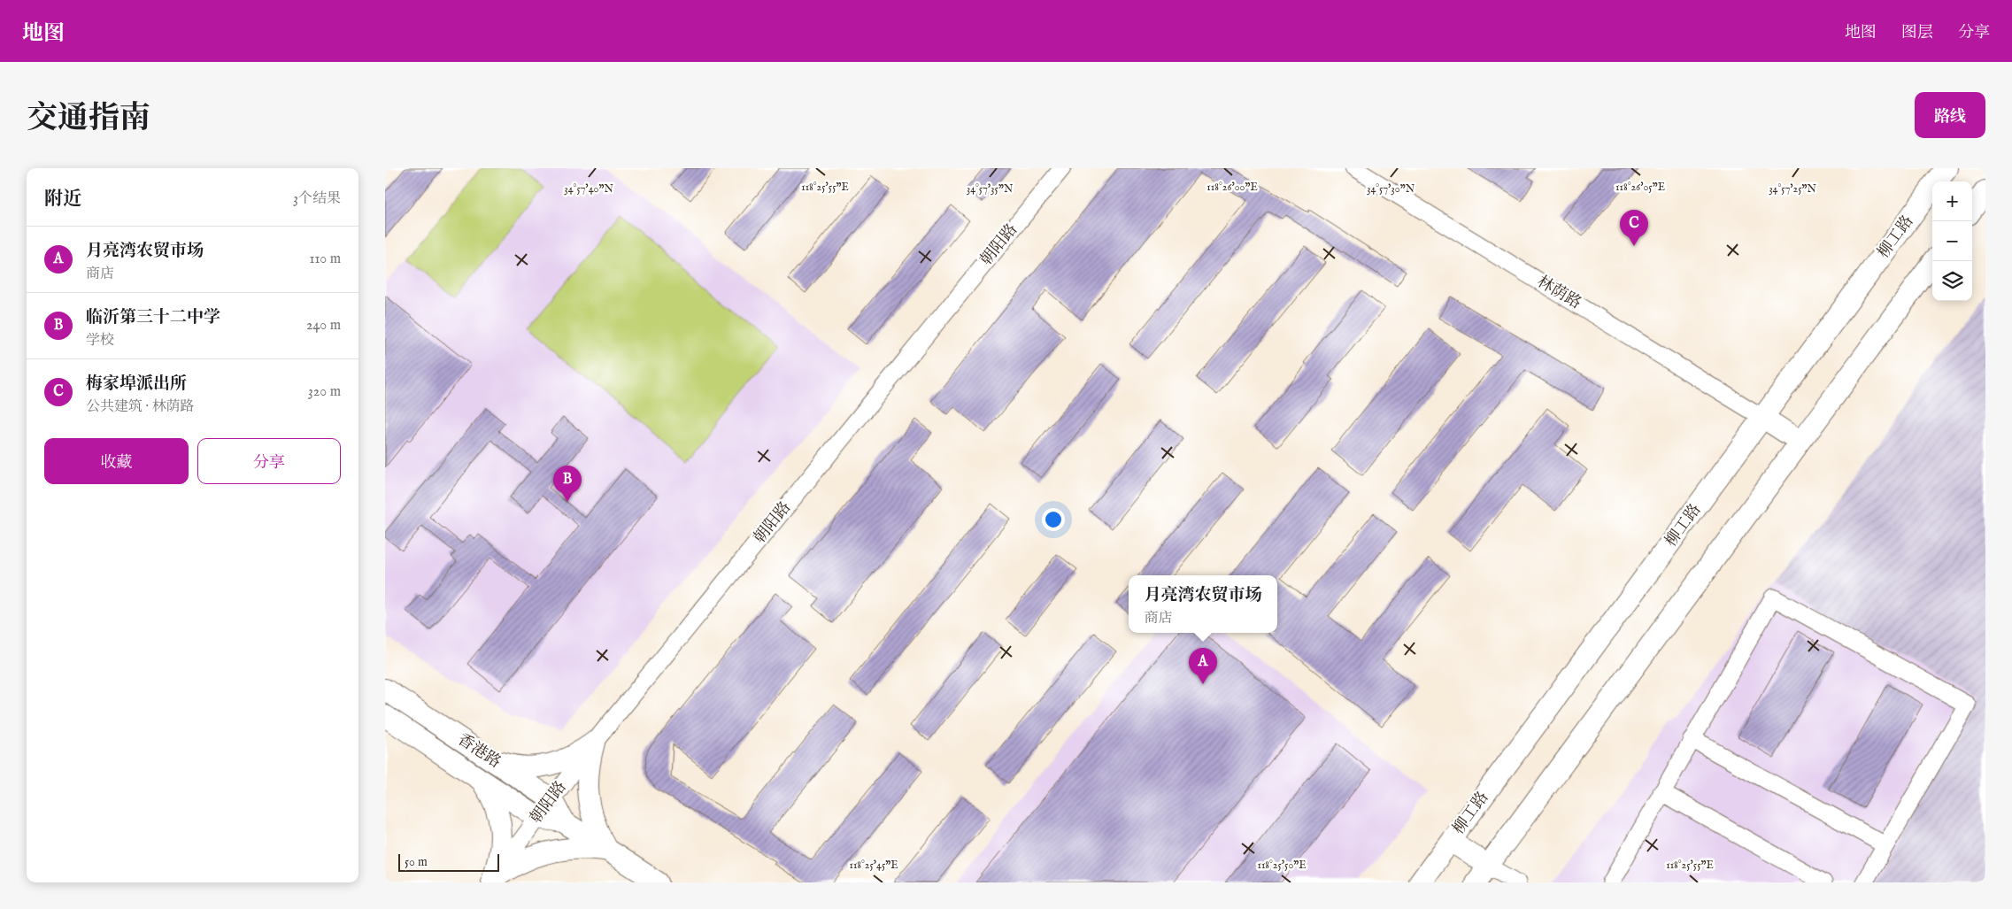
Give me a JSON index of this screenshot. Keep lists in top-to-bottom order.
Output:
{
  "streets": {
    "main road": ["柳工路", "香港路"],
    "street": ["朝阳路", "林荫路"]
  },
  "crossings": [
    ["柳工路", "林荫路"],
    ["朝阳路", "香港路"]
  ],
  "scale_bar": "50 m",
  "page": {
    "header": "地图",
    "nav": ["地图", "图层", "分享"],
    "title": "交通指南",
    "buttons": [
      "路线",
      ["收藏", "分享"]
    ],
    "heading": ["附近", "3个结果"],
    "map_buttons": ["+", "−"],
    "pins": ["C", "B", "A"],
    "list": [
      {
        "mark": "A",
        "name": "月亮湾农贸市场",
        "note": "商店",
        "value": "110 m"
      },
      {
        "mark": "B",
        "name": "临沂第三十二中学",
        "note": "学校",
        "value": "240 m"
      },
      {
        "mark": "C",
        "name": "梅家埠派出所",
        "note": "公共建筑 · 林荫路",
        "value": "320 m"
      }
    ],
    "popup": ["月亮湾农贸市场", "商店"],
    "scale": "50 m"
  },
  "coordinates": [
    "118°25'55\"E",
    "118°26'00\"E",
    "118°26'05\"E",
    "34°57'40\"N",
    "34°57'35\"N",
    "34°57'30\"N",
    "34°57'25\"N",
    "118°25'45\"E",
    "118°25'50\"E"
  ]
}
